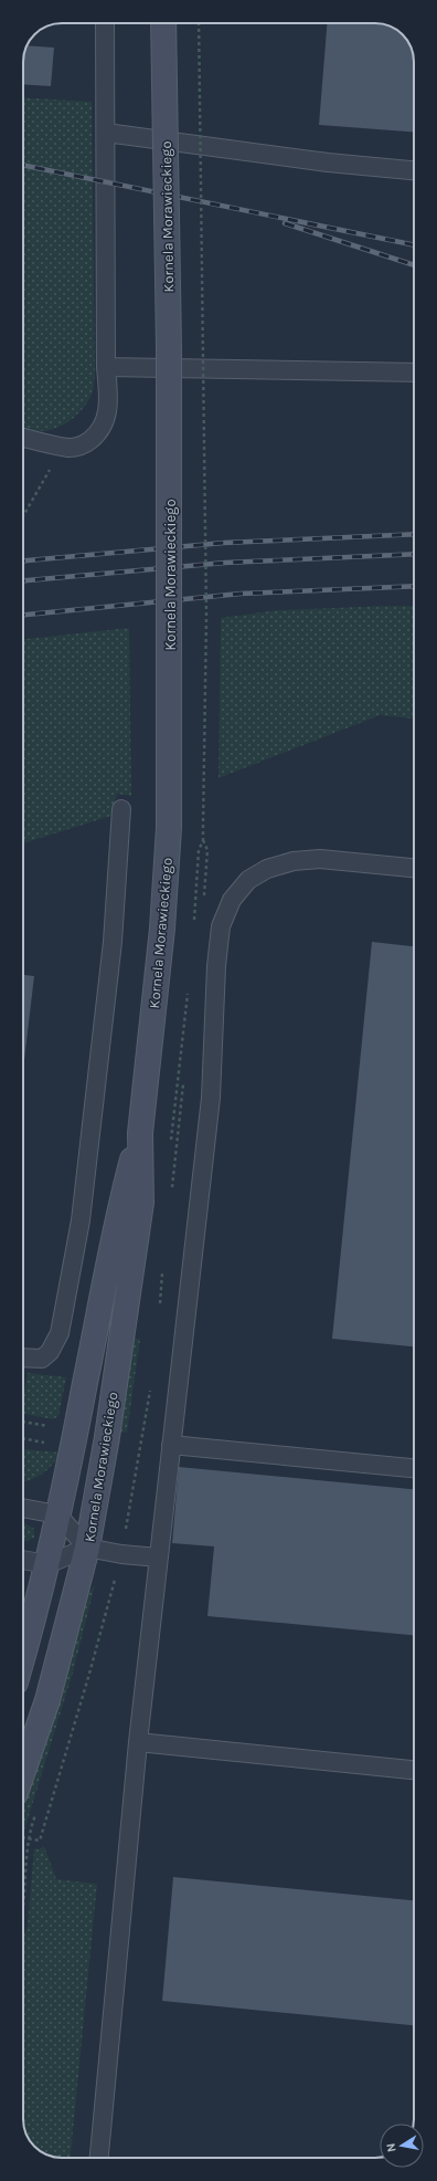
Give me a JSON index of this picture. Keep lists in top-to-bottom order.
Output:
{
  "streets": {
    "street": ["Kornela Morawieckiego"]
  },
  "north": "left"
}
